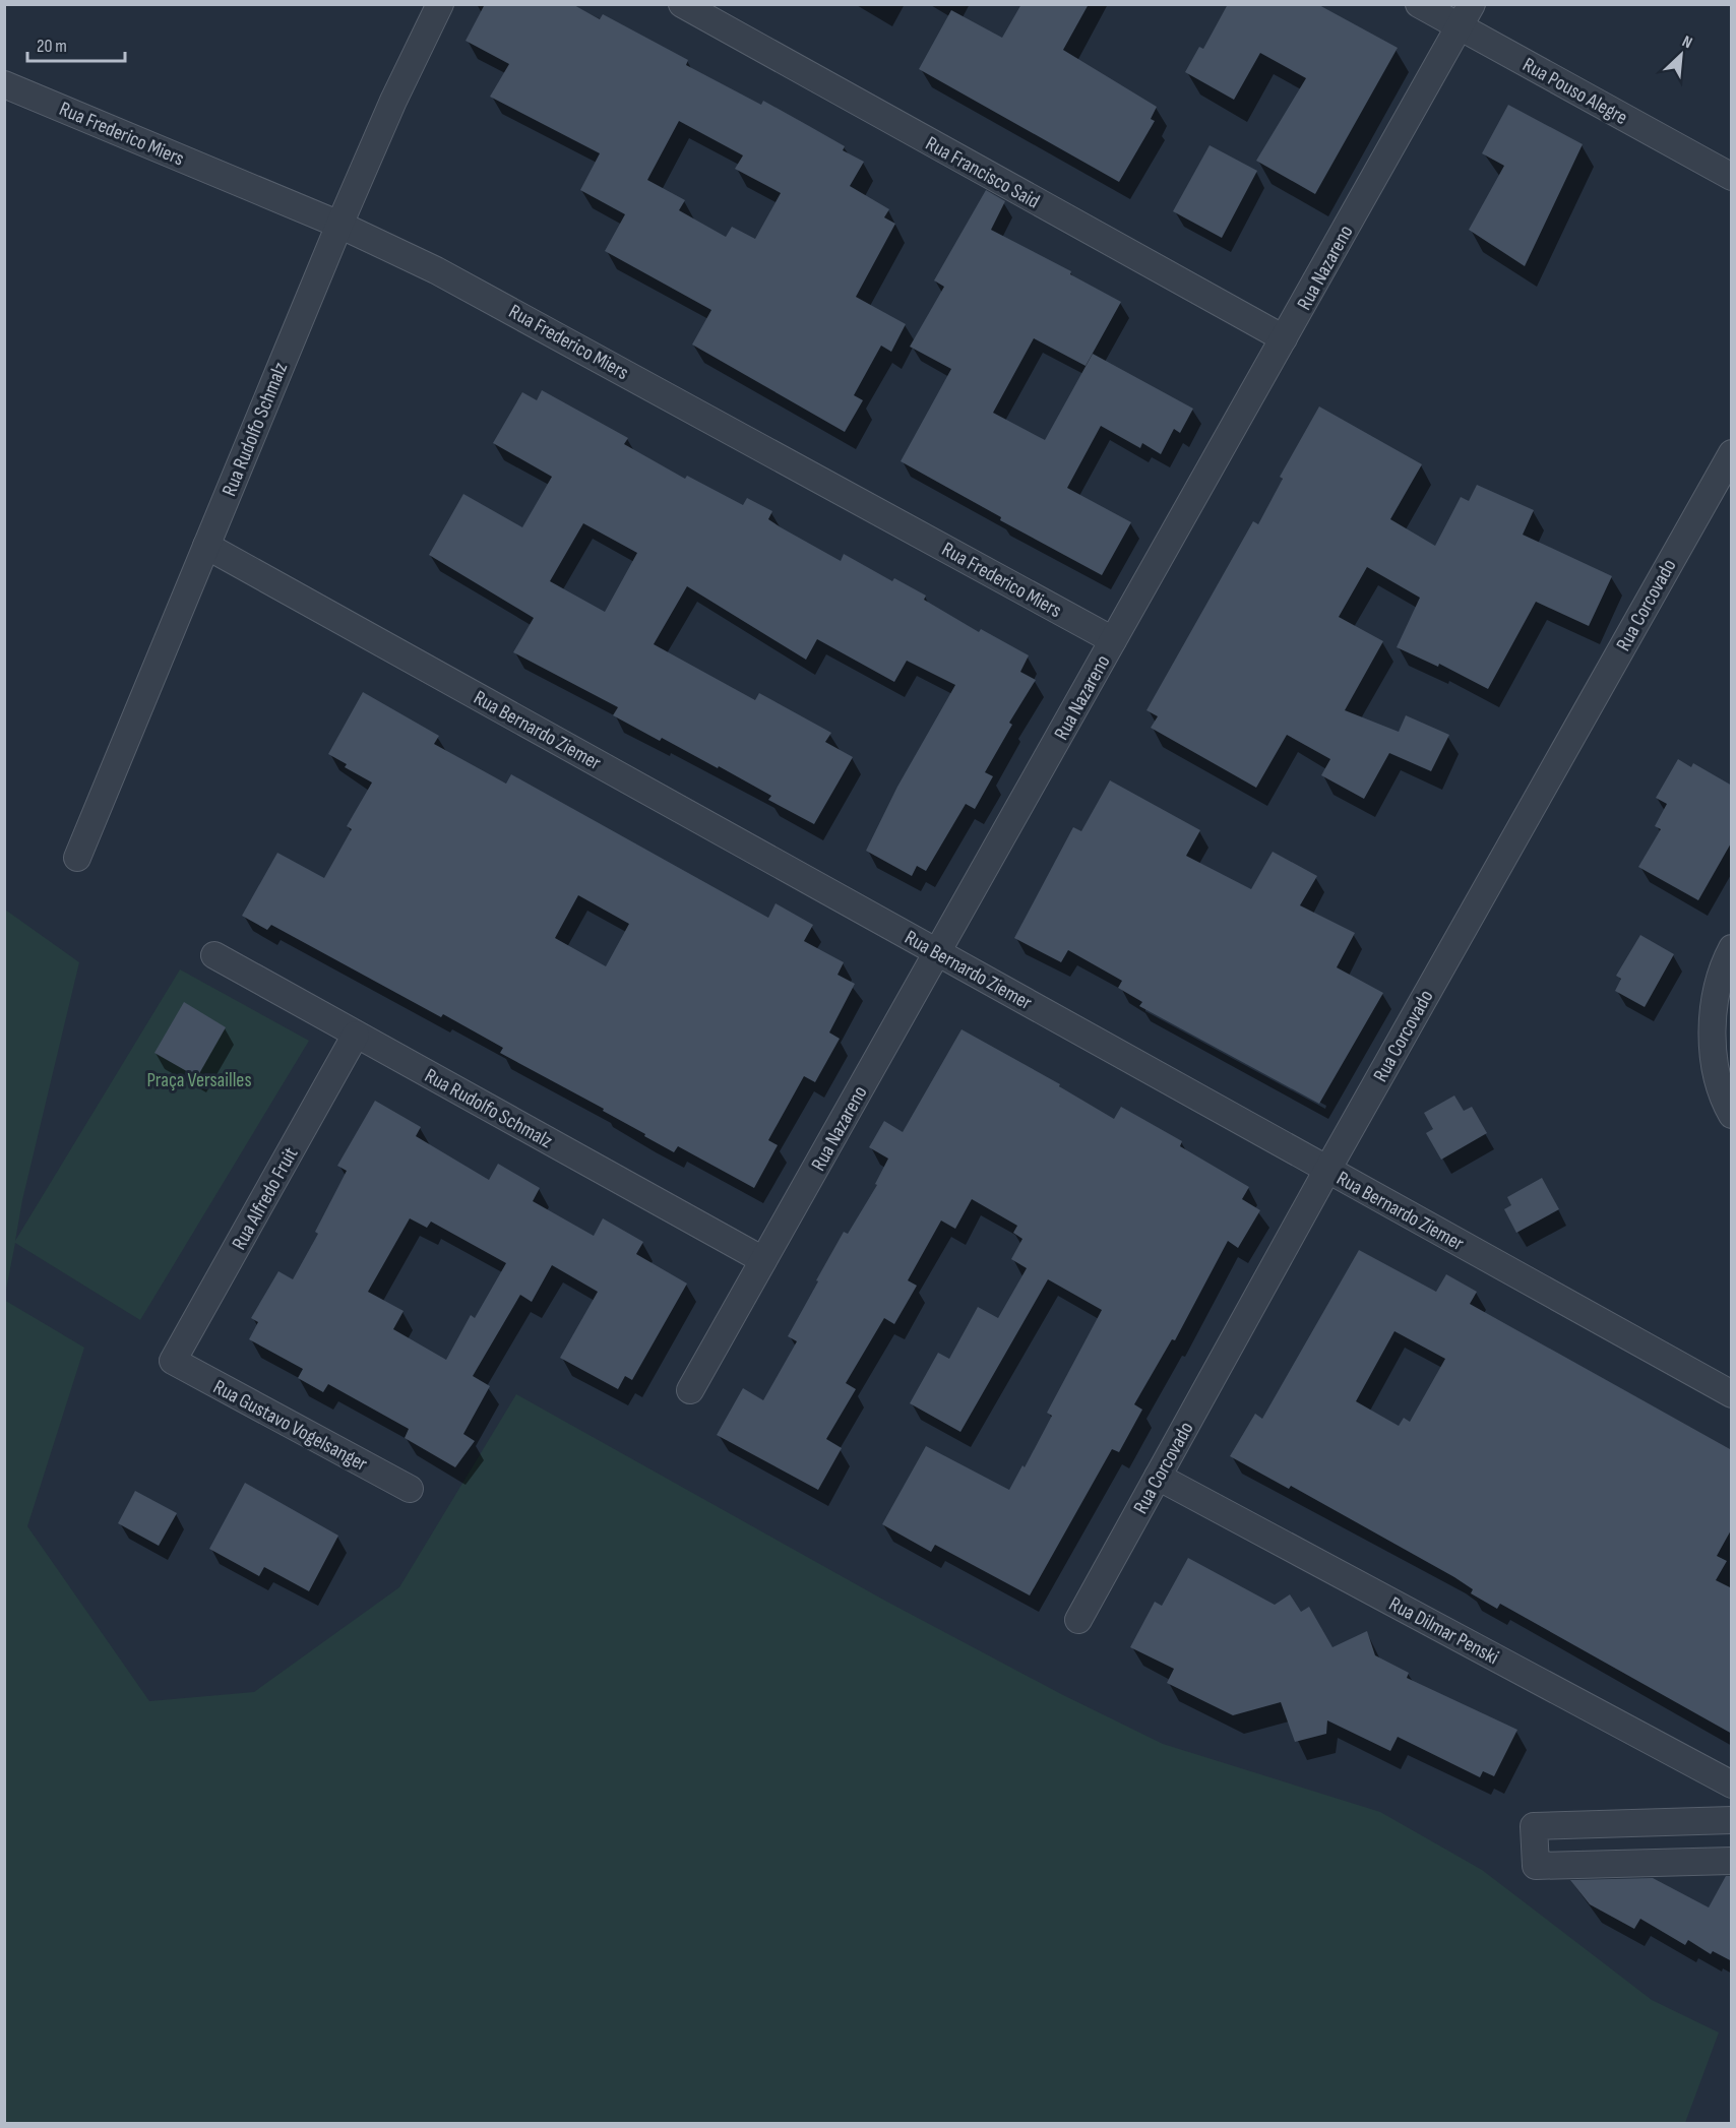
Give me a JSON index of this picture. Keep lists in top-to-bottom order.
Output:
{
  "streets": {
    "street": [
      "Rua Pouso Alegre",
      "Rua Frederico Miers",
      "Rua Francisco Said",
      "Rua Nazareno",
      "Rua Rudolfo Schmalz",
      "Rua Corcovado",
      "Rua Bernardo Ziemer",
      "Rua Alfredo Fruit",
      "Rua Gustavo Vogelsanger",
      "Rua Dilmar Penski"
    ]
  },
  "crossings": [
    ["Rua Pouso Alegre", "Rua Nazareno"],
    ["Rua Frederico Miers", "Rua Nazareno"],
    ["Rua Frederico Miers", "Rua Rudolfo Schmalz"],
    ["Rua Francisco Said", "Rua Nazareno"],
    ["Rua Nazareno", "Rua Rudolfo Schmalz"],
    ["Rua Nazareno", "Rua Bernardo Ziemer"],
    ["Rua Rudolfo Schmalz", "Rua Bernardo Ziemer"],
    ["Rua Rudolfo Schmalz", "Rua Alfredo Fruit"],
    ["Rua Corcovado", "Rua Bernardo Ziemer"],
    ["Rua Corcovado", "Rua Dilmar Penski"],
    ["Rua Alfredo Fruit", "Rua Gustavo Vogelsanger"]
  ],
  "parks": ["Praça Versailles"],
  "scale_bar": "20 m",
  "north": "top right"
}
